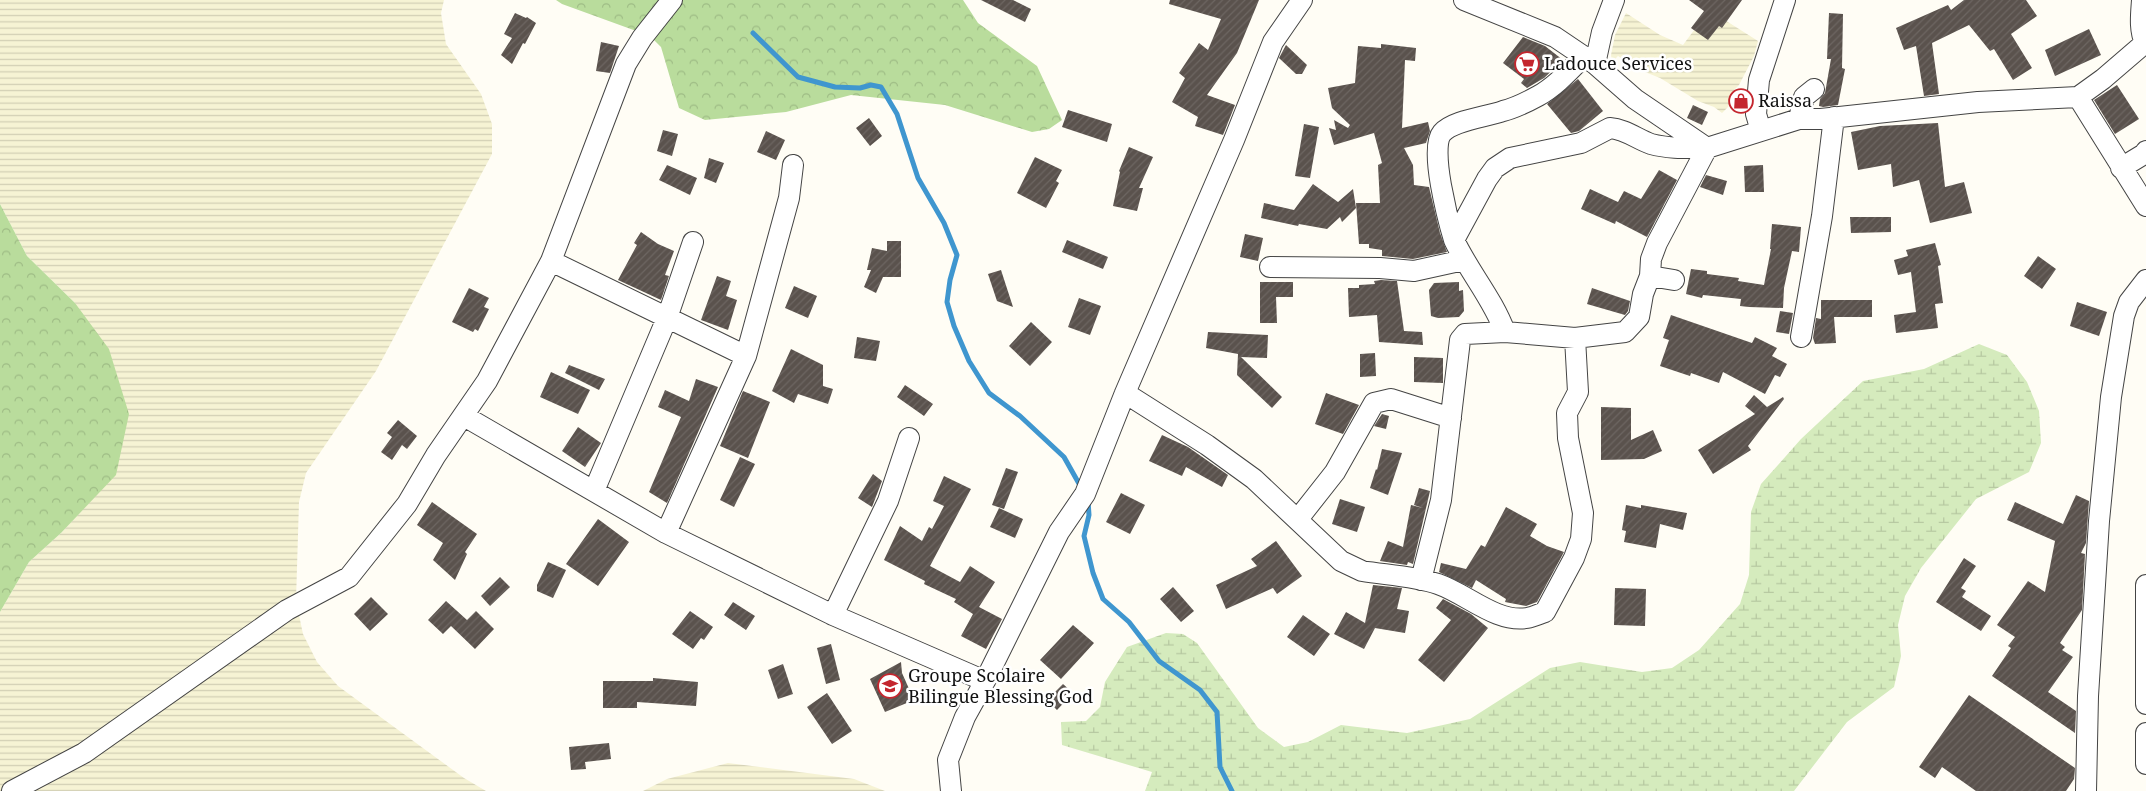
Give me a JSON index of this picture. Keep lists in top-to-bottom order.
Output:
{
  "places": {
    "supermarket": ["Ladouce Services"],
    "shop": ["Raissa"],
    "school or university": ["Groupe Scolaire Bilingue Blessing God"]
  }
}
